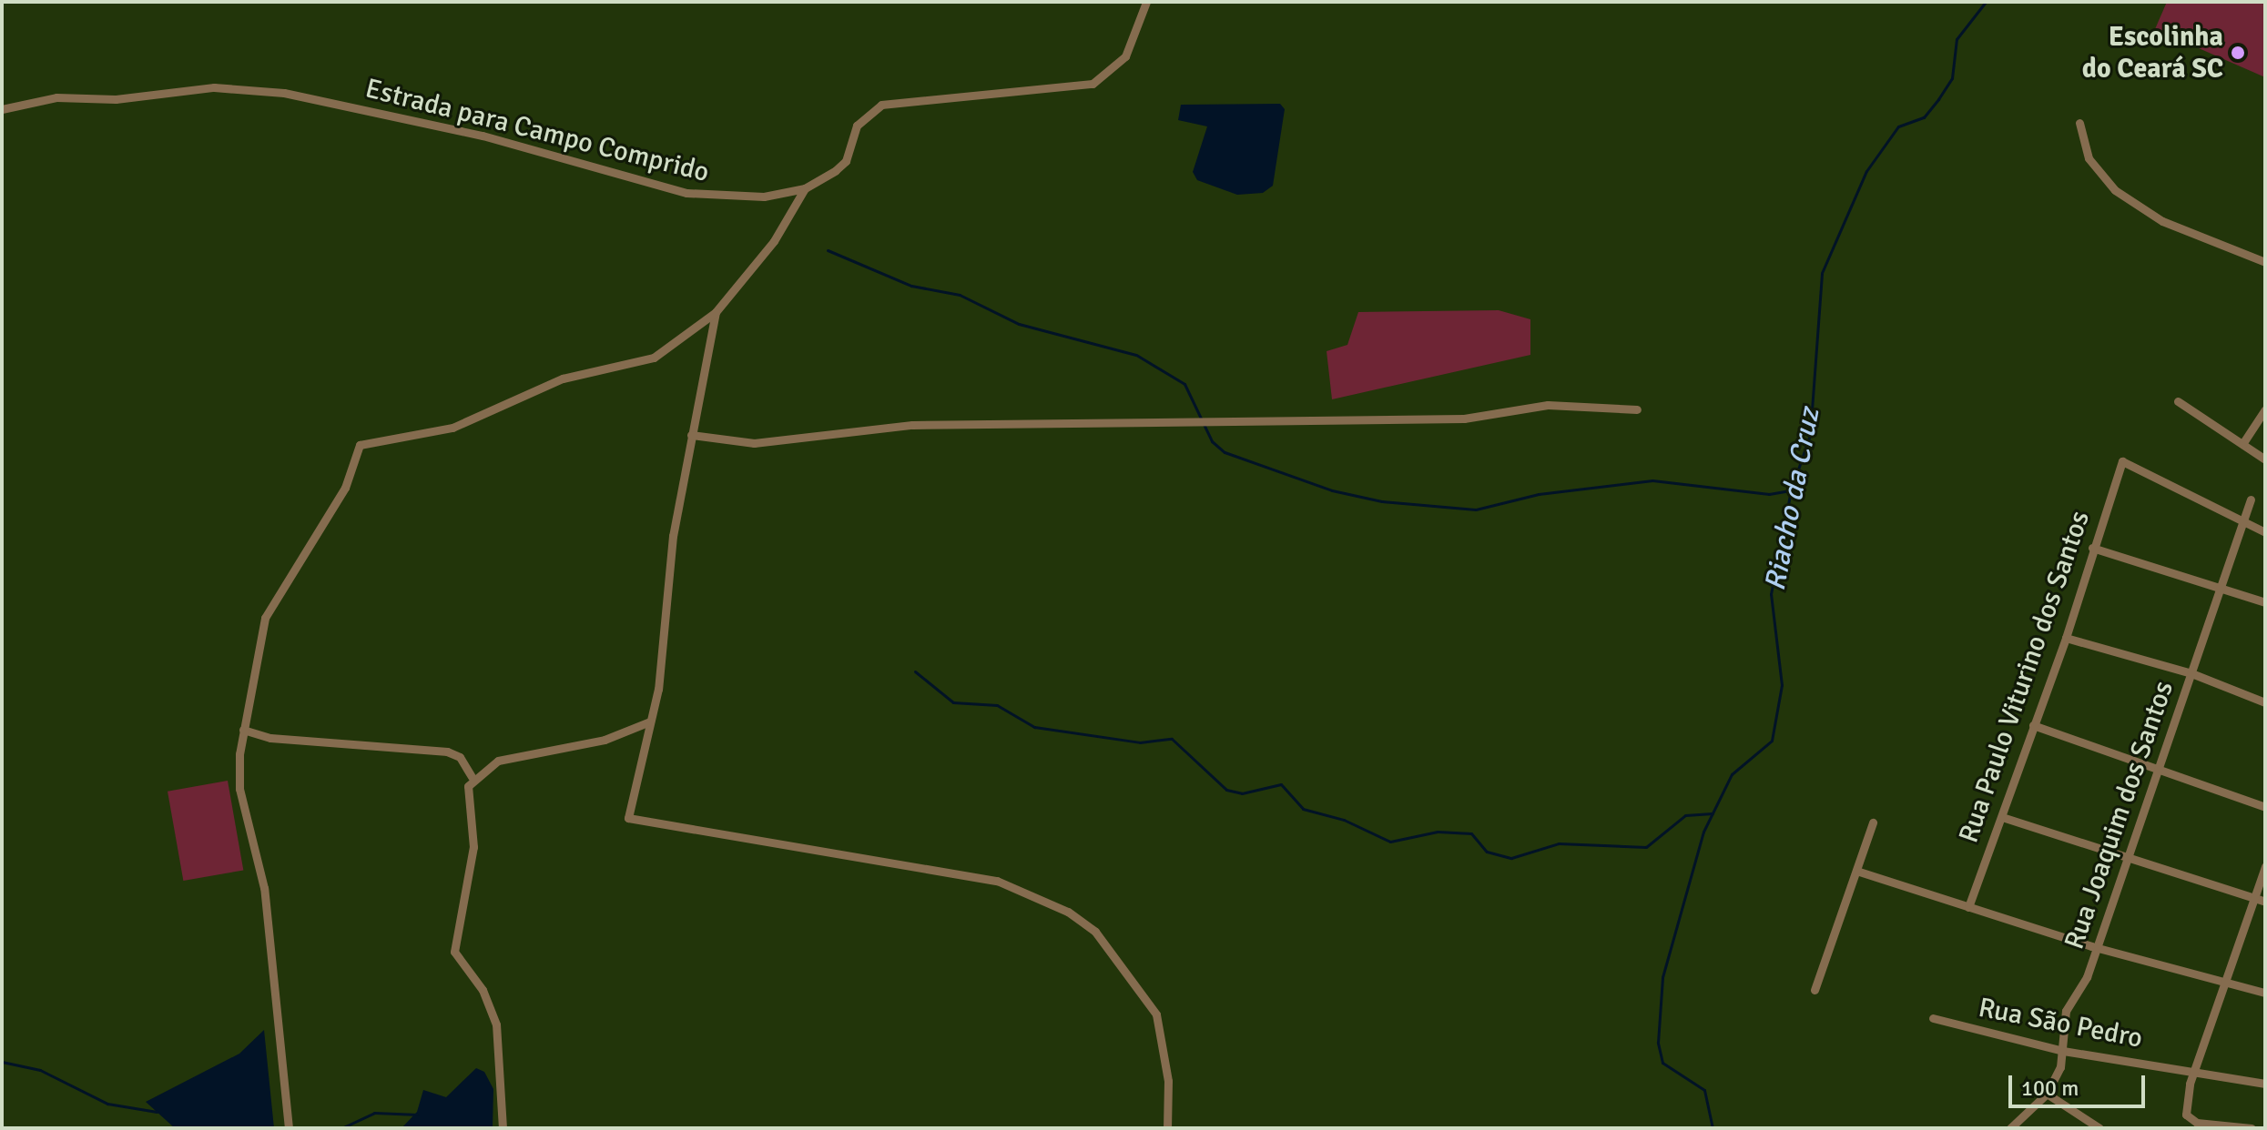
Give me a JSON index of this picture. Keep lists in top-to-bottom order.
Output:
{
  "streets": {
    "street": [
      "Estrada para Campo Comprido",
      "Rua Paulo Viturino dos Santos",
      "Rua Joaquim dos Santos",
      "Rua São Pedro"
    ]
  },
  "crossings": [
    ["Rua Paulo Viturino dos Santos", "Rua Joaquim dos Santos"],
    ["Rua Joaquim dos Santos", "Rua São Pedro"]
  ],
  "water": ["Riacho da Cruz"],
  "places": ["Escolinha do Ceará SC"],
  "scale_bar": "100 m"
}
